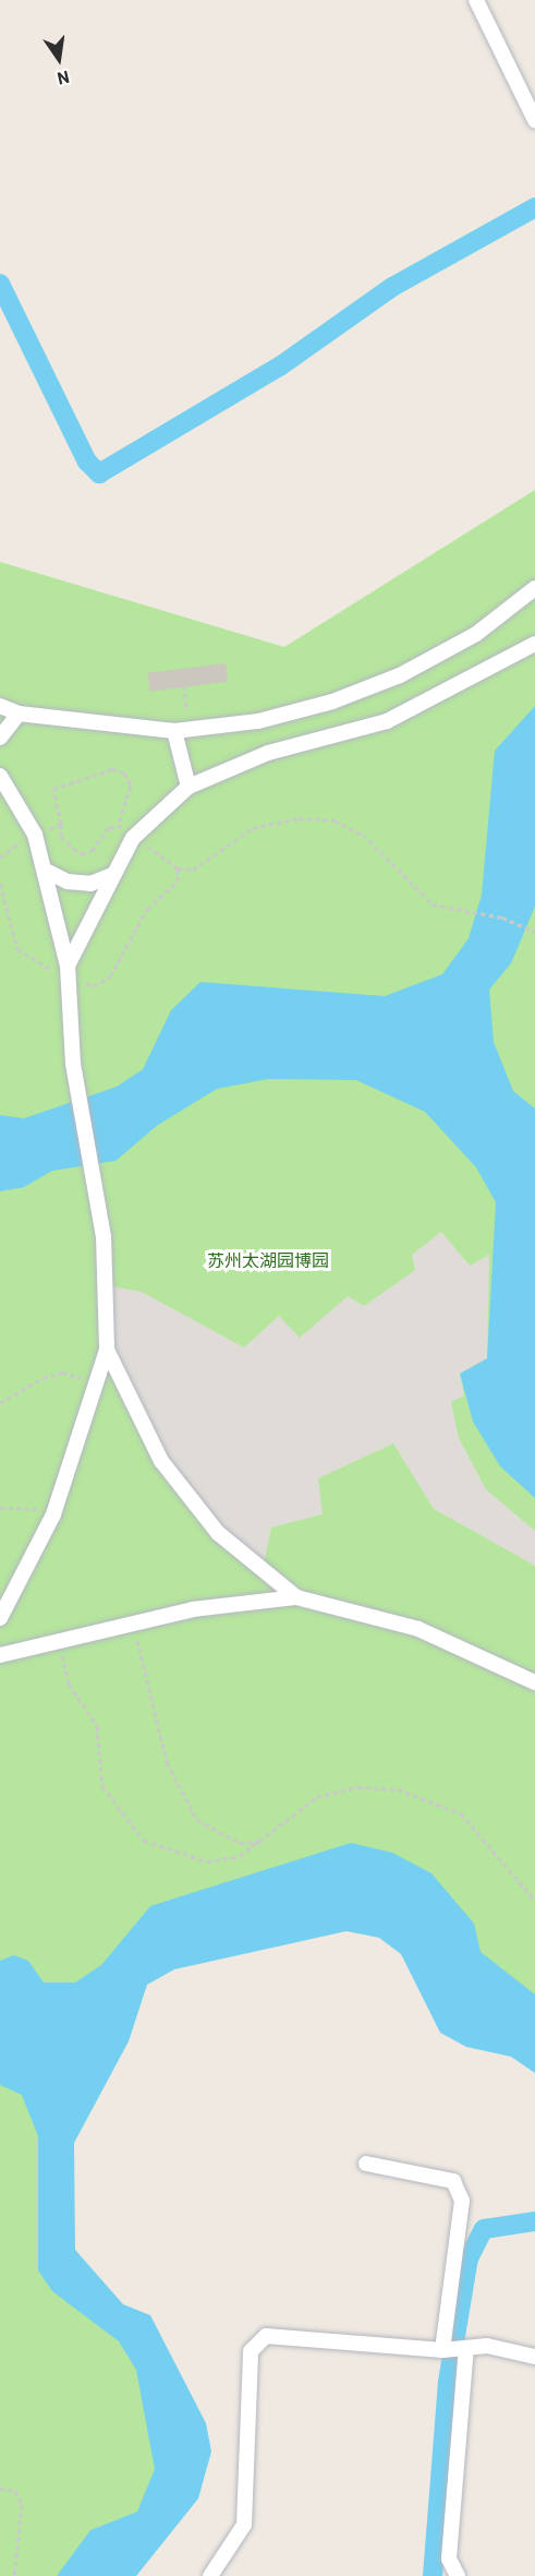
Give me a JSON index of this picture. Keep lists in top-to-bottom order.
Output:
{
  "parks": ["苏州太湖园博园"],
  "north": "bottom"
}
